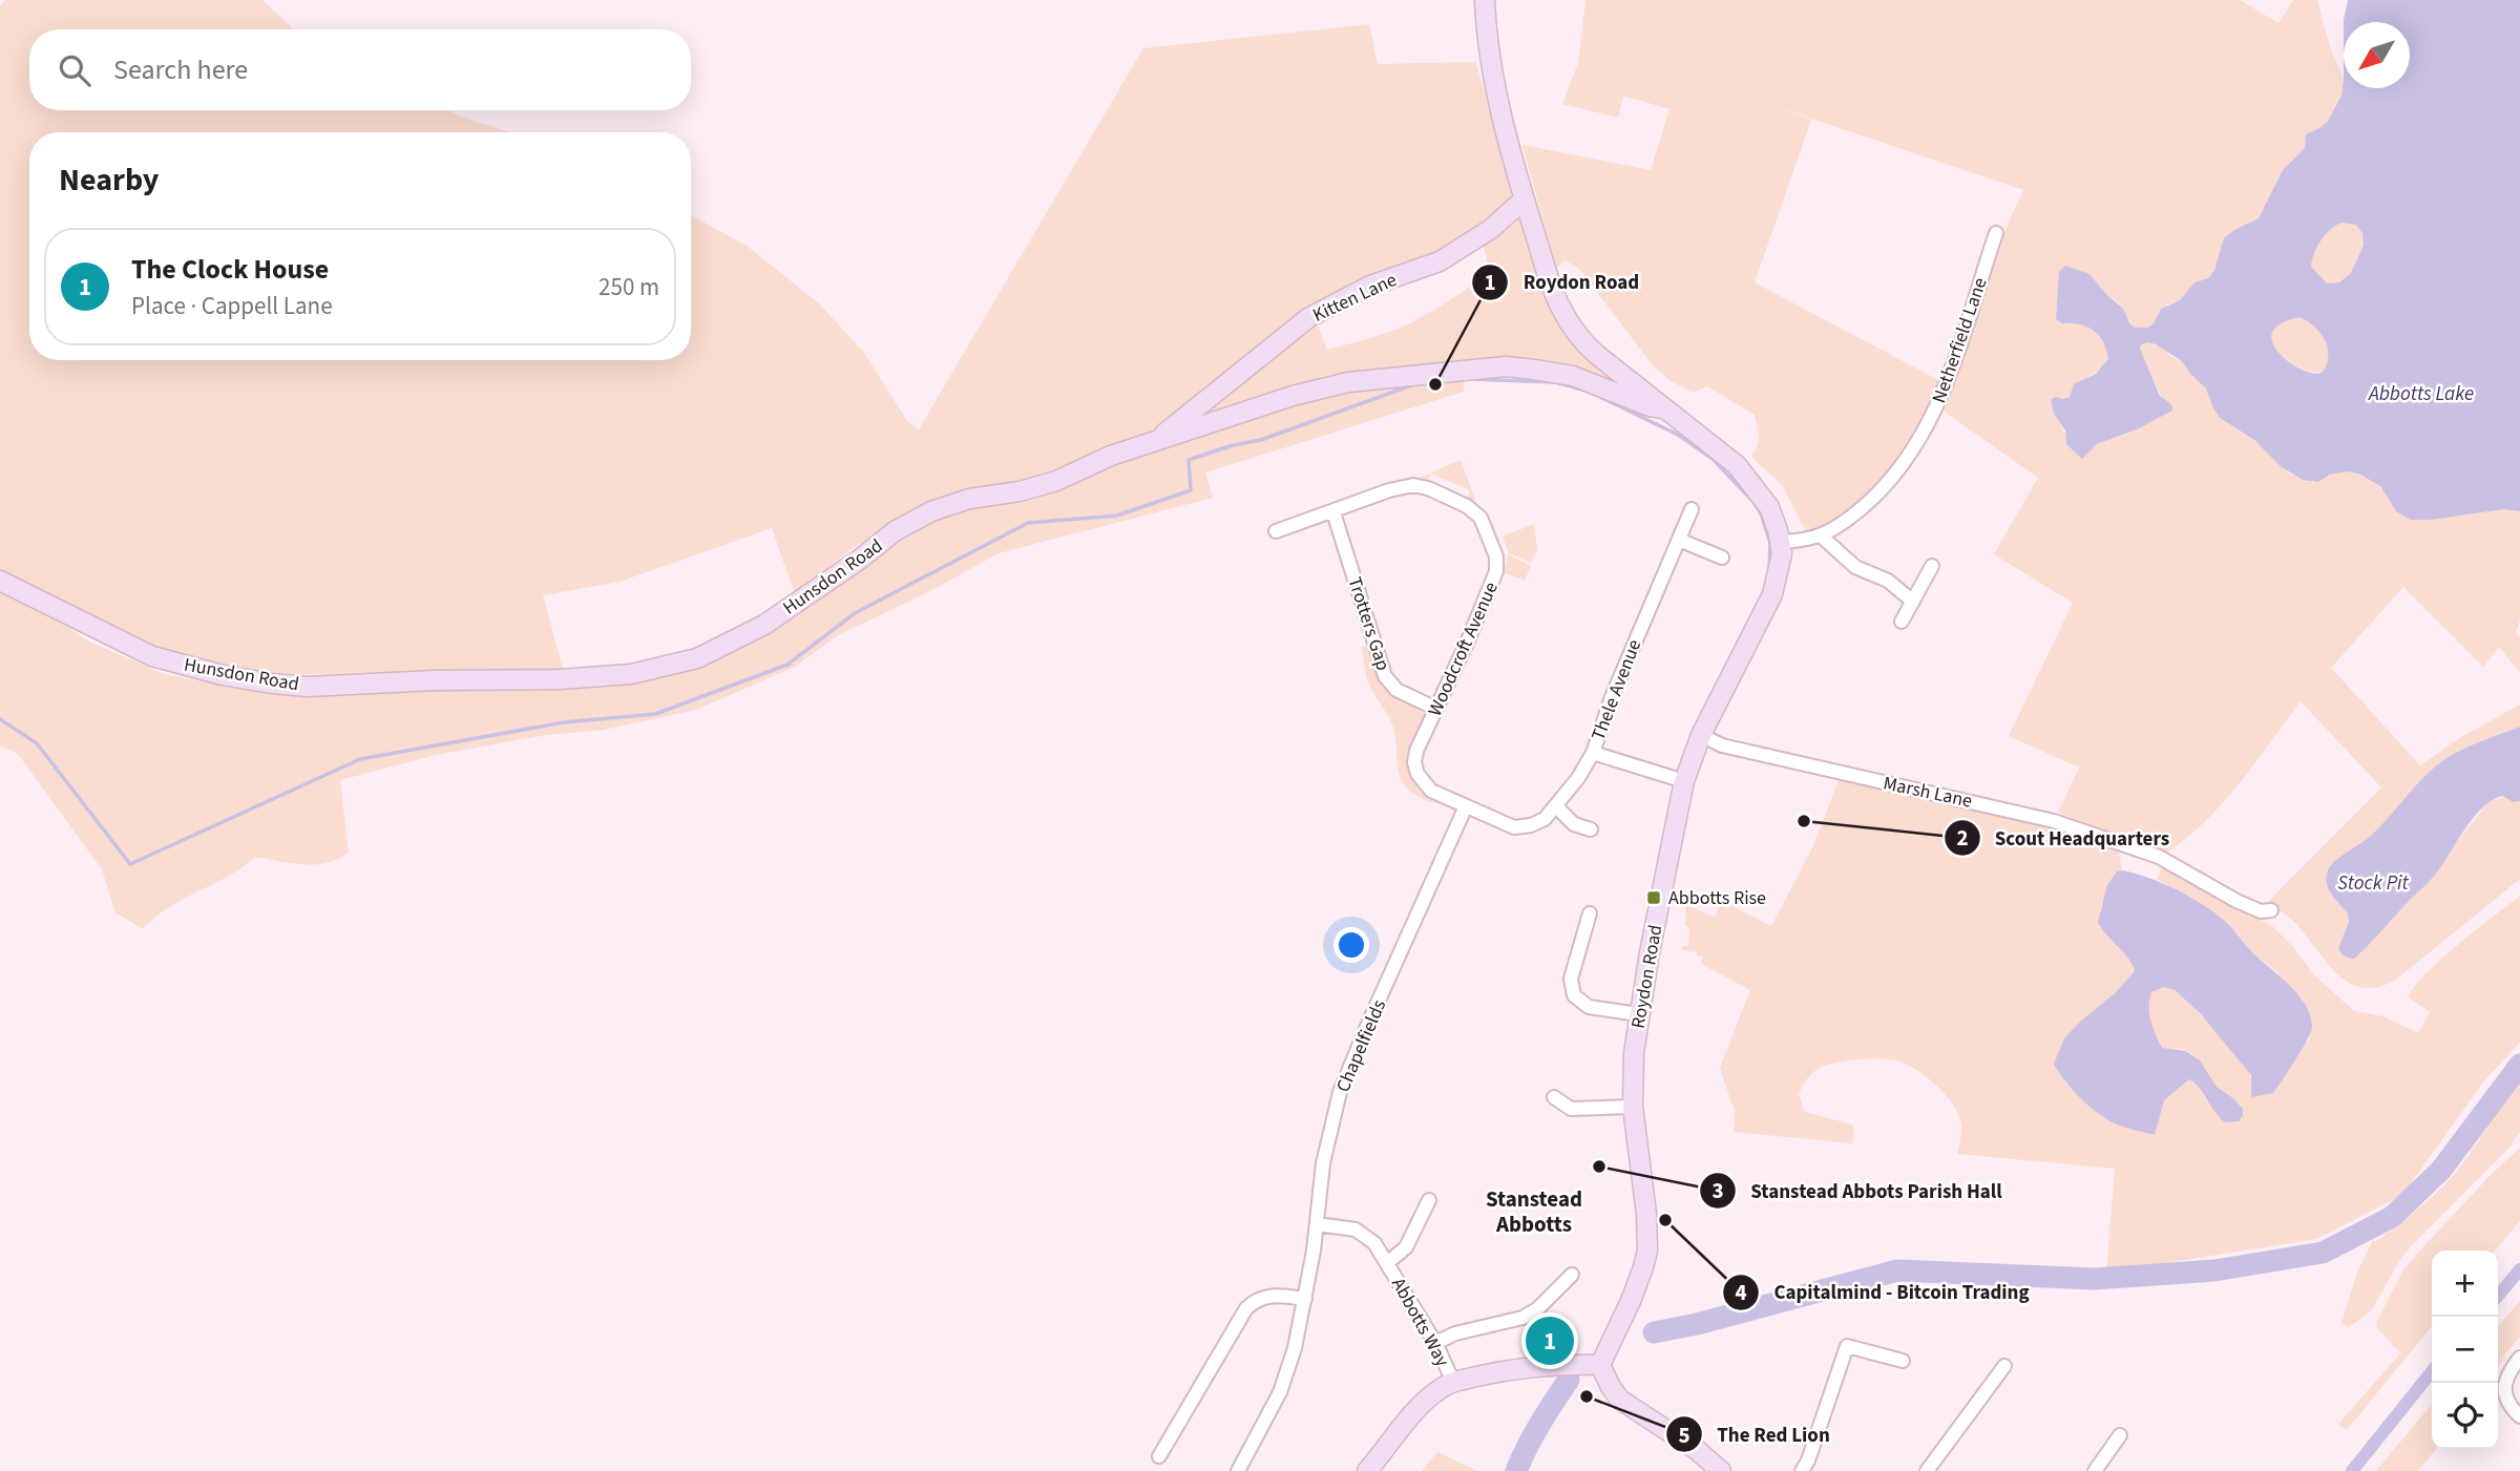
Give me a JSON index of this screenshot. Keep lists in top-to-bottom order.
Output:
{
  "streets": {
    "main road": ["Kitten Lane", "Hunsdon Road", "Roydon Road"],
    "street": [
      "Netherfield Lane",
      "Trotters Gap",
      "Woodcroft Avenue",
      "Thele Avenue",
      "Marsh Lane",
      "Chapelfields",
      "Abbotts Way"
    ]
  },
  "crossings": [
    ["Kitten Lane", "Hunsdon Road"],
    ["Kitten Lane", "Roydon Road"],
    ["Netherfield Lane", "Roydon Road"],
    ["Hunsdon Road", "Roydon Road"],
    ["Trotters Gap", "Woodcroft Avenue"],
    ["Woodcroft Avenue", "Thele Avenue"],
    ["Woodcroft Avenue", "Chapelfields"],
    ["Thele Avenue", "Roydon Road"],
    ["Marsh Lane", "Roydon Road"],
    ["Chapelfields", "Abbotts Way"]
  ],
  "districts": ["Stanstead Abbotts"],
  "water": ["Abbotts Lake", "Stock Pit"],
  "places": {
    "other": [
      "Roydon Road",
      "Scout Headquarters",
      "Stanstead Abbots Parish Hall",
      "Capitalmind - Bitcoin Trading",
      "The Red Lion"
    ],
    "transit": ["Abbotts Rise"]
  },
  "north": "bottom left",
  "page": {
    "search": "Search here",
    "heading": "Nearby",
    "list": [
      {
        "mark": "1",
        "name": "The Clock House",
        "note": "Place · Cappell Lane",
        "value": "250 m"
      }
    ],
    "map_buttons": ["+", "−"],
    "pins": "1"
  }
}
